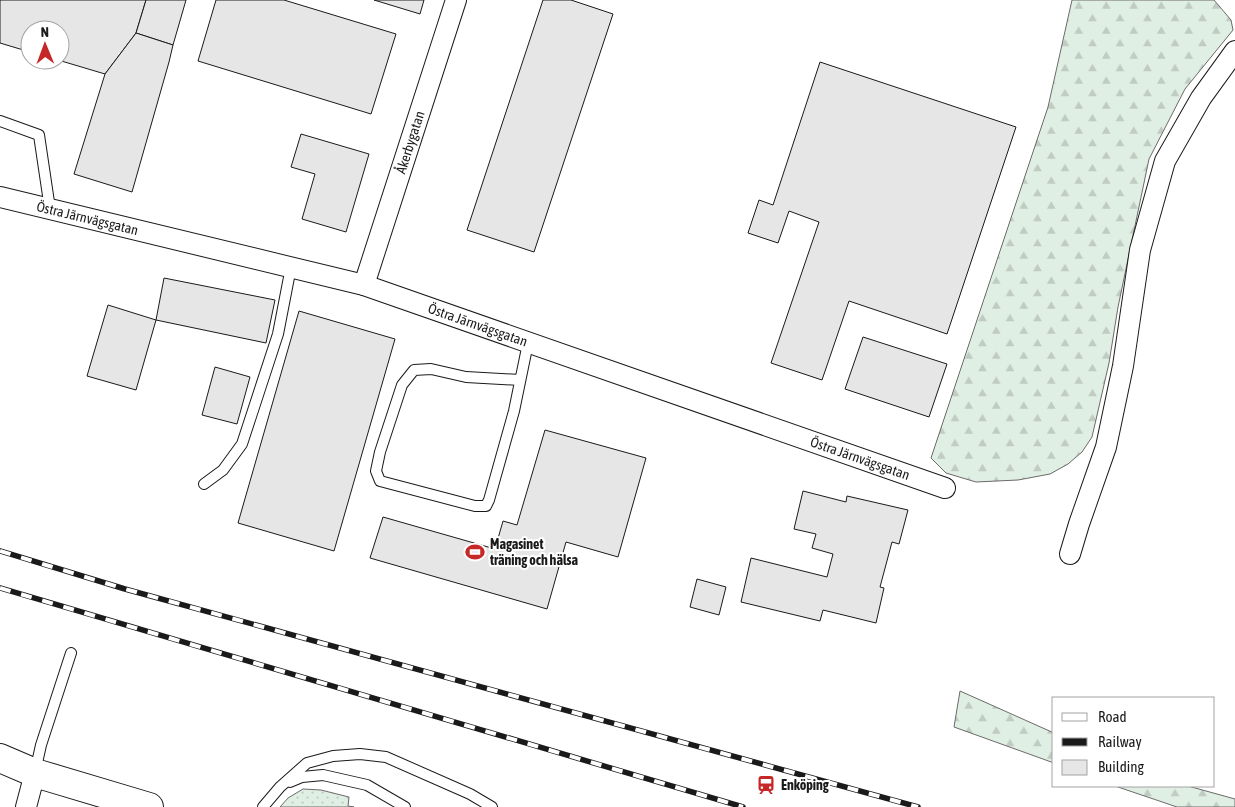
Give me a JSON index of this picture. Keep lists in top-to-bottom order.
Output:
{
  "streets": {
    "street": ["Åkerbygatan", "Östra Järnvägsgatan"]
  },
  "crossings": [
    ["Åkerbygatan", "Östra Järnvägsgatan"]
  ],
  "places": {
    "sports": ["Magasinet träning och hälsa"],
    "station": ["Enköping"]
  },
  "legend": ["Road", "Railway", "Building"],
  "north": "top"
}
